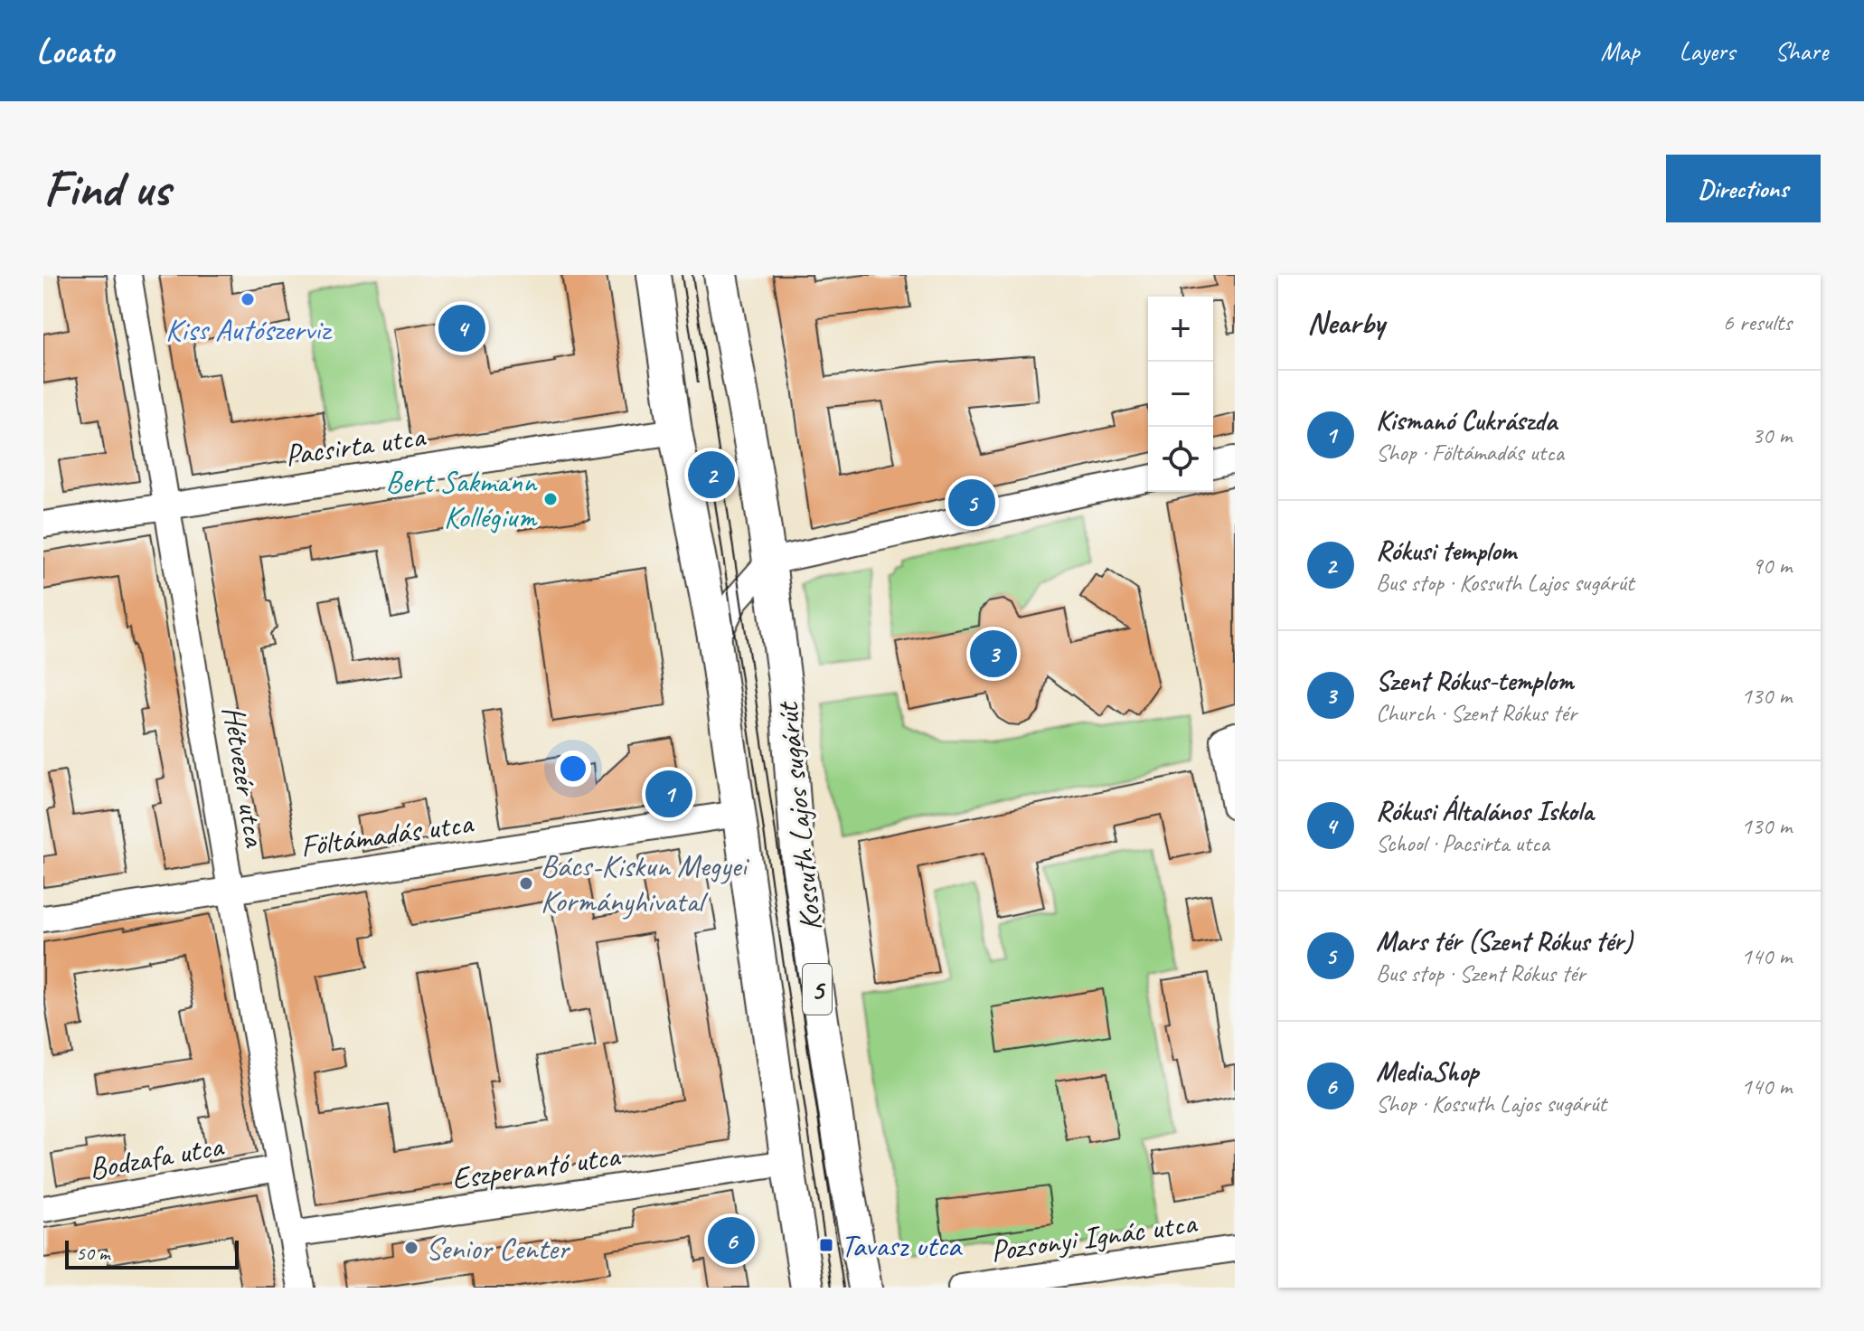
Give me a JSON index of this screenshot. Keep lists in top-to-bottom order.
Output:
{
  "streets": {
    "main road": ["Kossuth Lajos sugárút", "5"],
    "street": [
      "Pacsirta utca",
      "Hétvezér utca",
      "Föltámadás utca",
      "Bodzafa utca",
      "Eszperantó utca",
      "Pozsonyi Ignác utca"
    ]
  },
  "crossings": [
    ["Pacsirta utca", "Hétvezér utca"],
    ["Pacsirta utca", "Kossuth Lajos sugárút"],
    ["Hétvezér utca", "Föltámadás utca"],
    ["Hétvezér utca", "Bodzafa utca"],
    ["Hétvezér utca", "Eszperantó utca"],
    ["Kossuth Lajos sugárút", "Föltámadás utca"],
    ["Kossuth Lajos sugárút", "Eszperantó utca"]
  ],
  "places": {
    "other": [
      "Kiss Autószerviz",
      "Bert Sakmann Kollégium",
      "Bács-Kiskun Megyei Kormányhivatal",
      "Senior Center"
    ],
    "transit": ["Tavasz utca"]
  },
  "scale_bar": "50 m",
  "page": {
    "header": "Locato",
    "nav": ["Map", "Layers", "Share"],
    "buttons": "Directions",
    "title": "Find us",
    "heading": ["Nearby", "6 results"],
    "map_buttons": ["+", "−"],
    "pins": [
      "4",
      "2",
      "5",
      "3",
      "1",
      "6"
    ],
    "list": [
      {
        "mark": "1",
        "name": "Kismanó Cukrászda",
        "note": "Shop · Föltámadás utca",
        "value": "30 m"
      },
      {
        "mark": "2",
        "name": "Rókusi templom",
        "note": "Bus stop · Kossuth Lajos sugárút",
        "value": "90 m"
      },
      {
        "mark": "3",
        "name": "Szent Rókus-templom",
        "note": "Church · Szent Rókus tér",
        "value": "130 m"
      },
      {
        "mark": "4",
        "name": "Rókusi Általános Iskola",
        "note": "School · Pacsirta utca",
        "value": "130 m"
      },
      {
        "mark": "5",
        "name": "Mars tér (Szent Rókus tér)",
        "note": "Bus stop · Szent Rókus tér",
        "value": "140 m"
      },
      {
        "mark": "6",
        "name": "MediaShop",
        "note": "Shop · Kossuth Lajos sugárút",
        "value": "140 m"
      }
    ],
    "scale": "50 m"
  }
}
